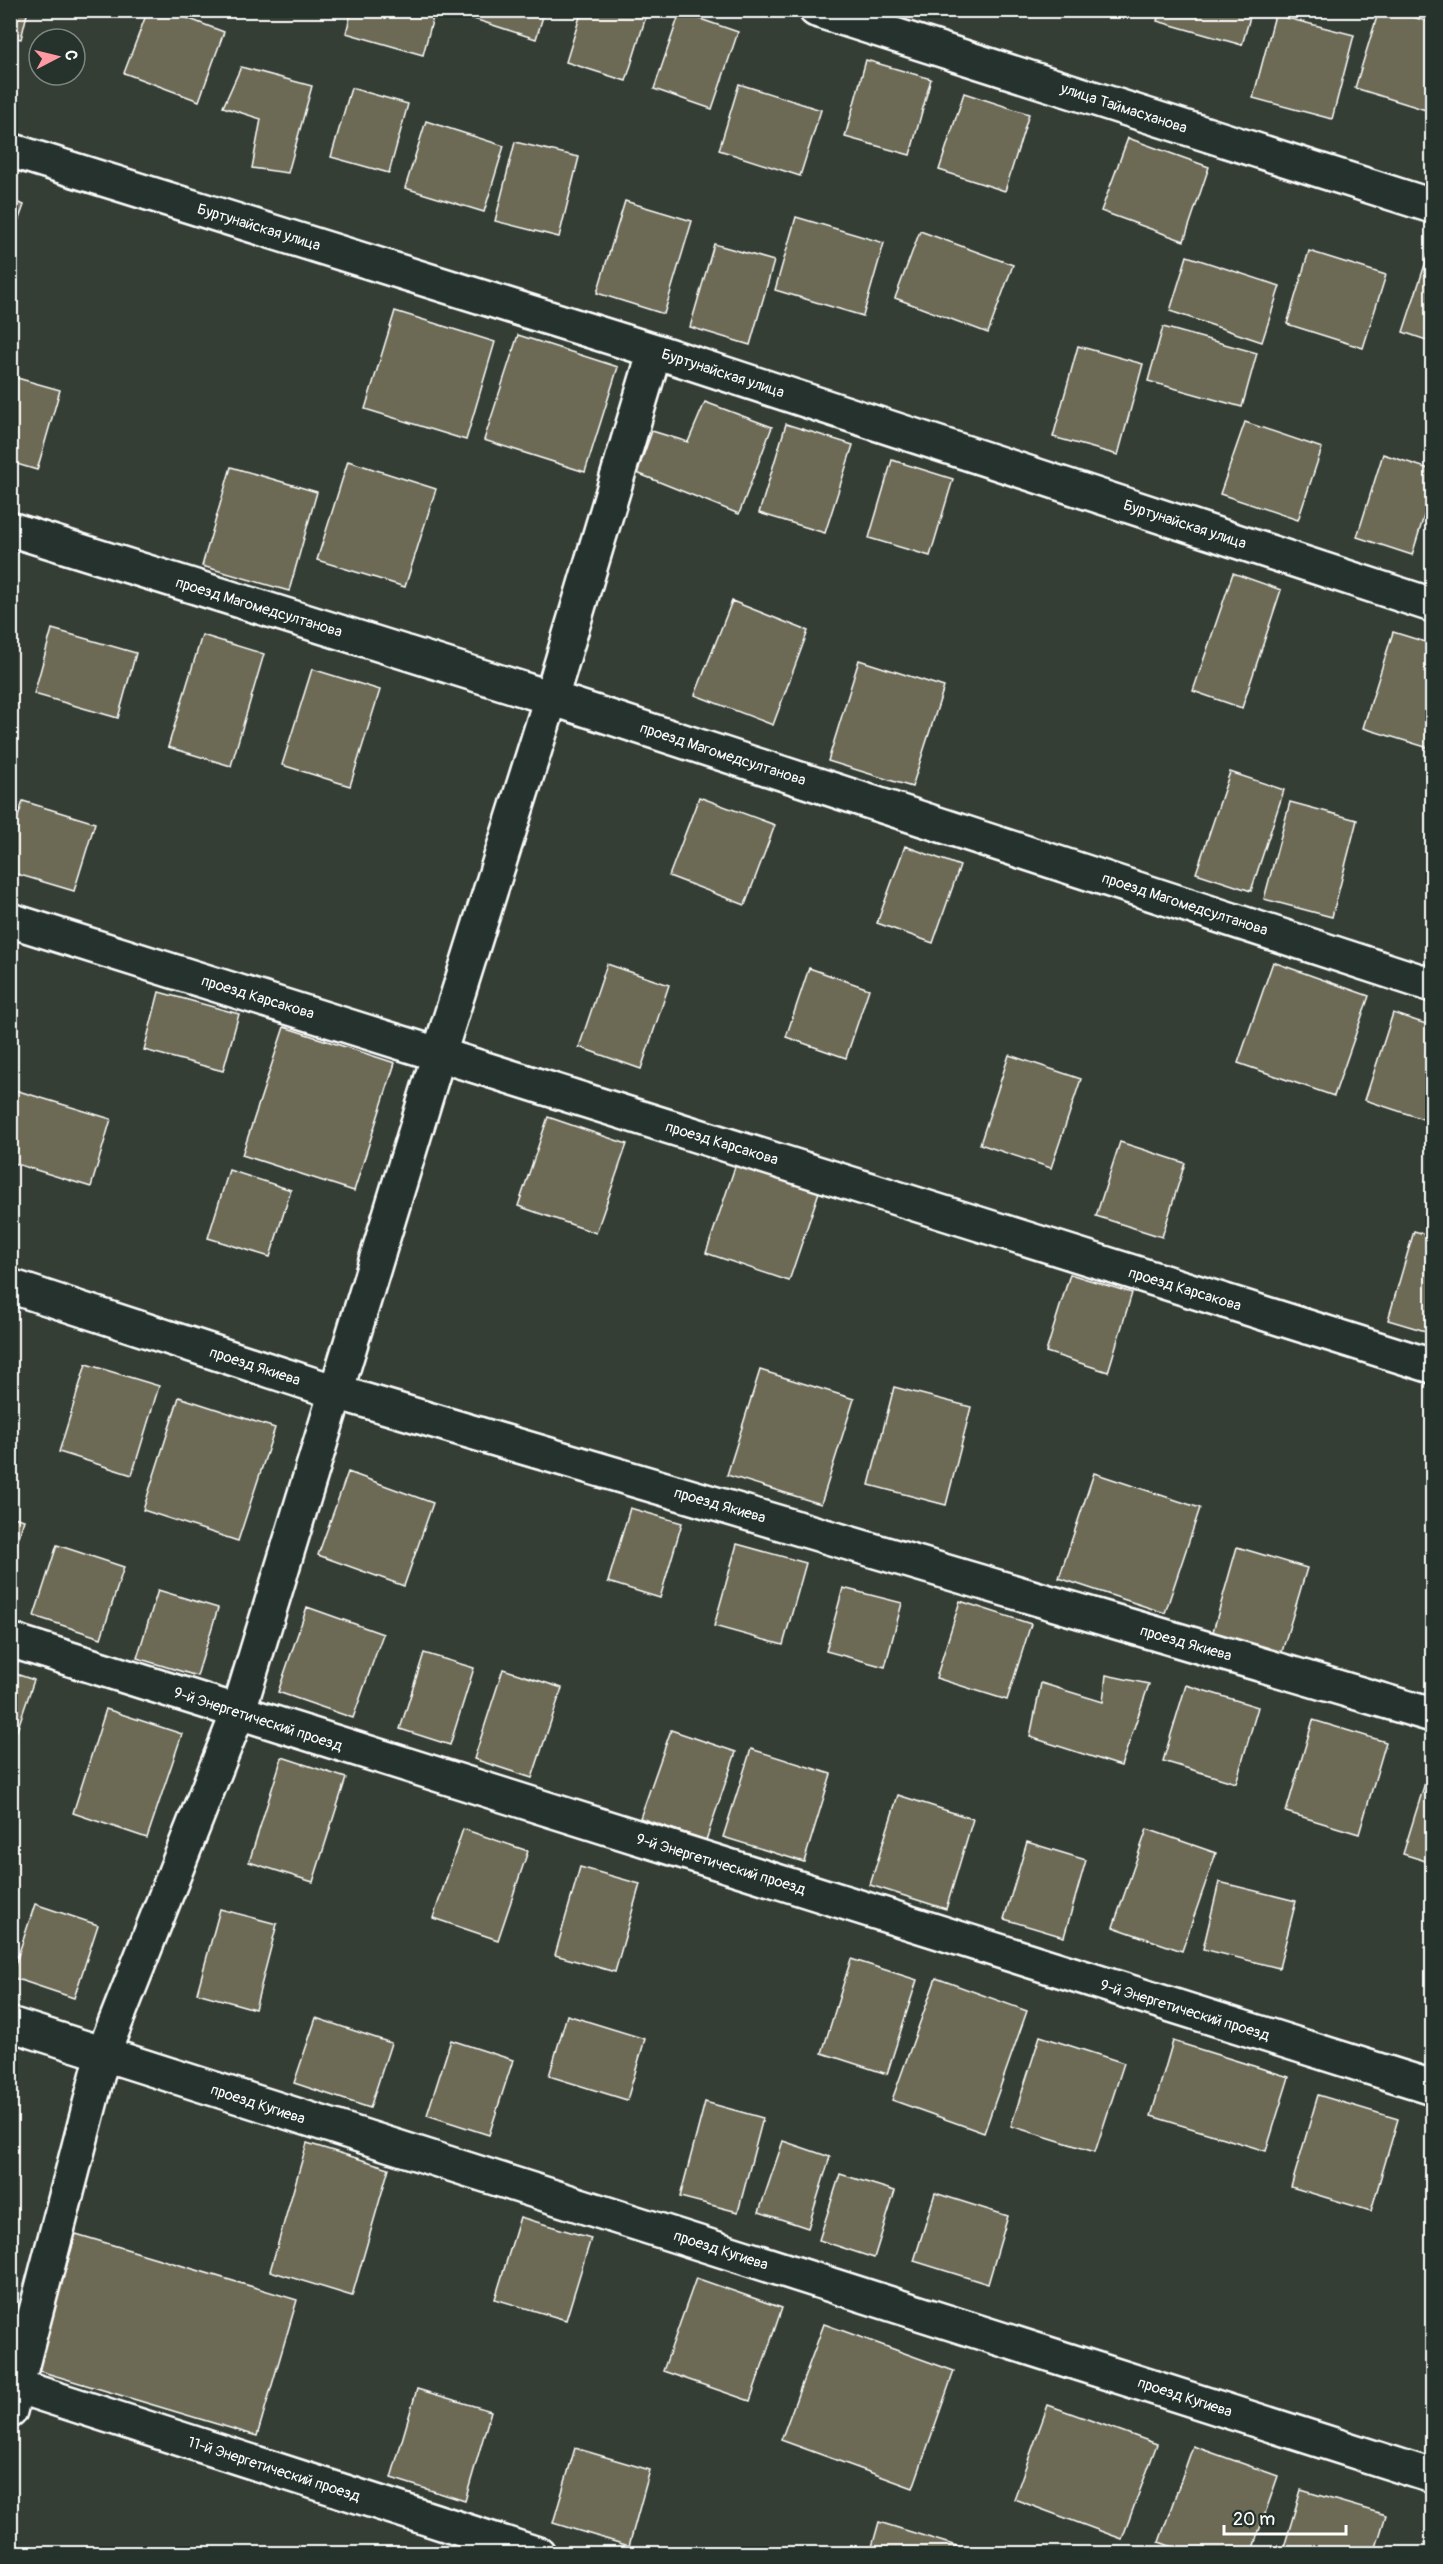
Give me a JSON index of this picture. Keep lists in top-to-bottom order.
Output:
{
  "streets": {
    "street": [
      "улица Таймасханова",
      "Буртунайская улица",
      "проезд Магомедсултанова",
      "проезд Карсакова",
      "проезд Якиева",
      "9-й Энергетический проезд",
      "проезд Кугиева",
      "11-й Энергетический проезд"
    ]
  },
  "scale_bar": "20 m",
  "north": "right"
}
